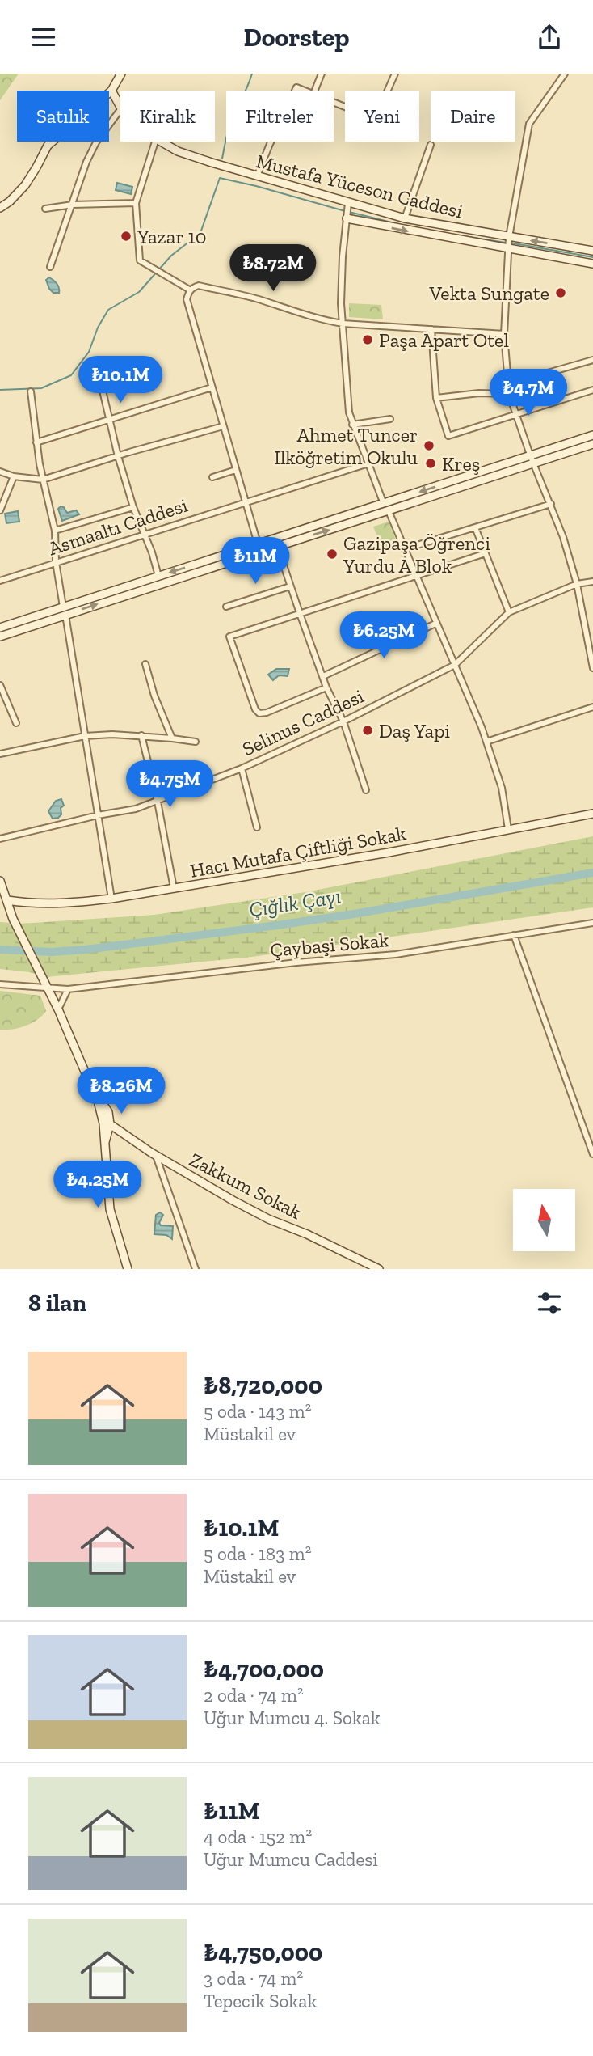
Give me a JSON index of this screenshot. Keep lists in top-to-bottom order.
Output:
{
  "streets": {
    "street": [
      "Mustafa Yüceson Caddesi",
      "Asmaaltı Caddesi",
      "Selinus Caddesi",
      "Hacı Mutafa Çiftliği Sokak",
      "Çaybaşi Sokak",
      "Zakkum Sokak"
    ]
  },
  "water": ["Çığlık Çayı"],
  "places": [
    "Yazar 10",
    "Vekta Sungate",
    "Paşa Apart Otel",
    "Ahmet Tuncer Ilköğretim Okulu",
    "Kreş",
    "Gazipaşa Öğrenci Yurdu A Blok",
    "Daş Yapi"
  ],
  "north": "top",
  "page": {
    "header": "Doorstep",
    "chip": [
      "Satılık",
      "Kiralık",
      "Filtreler",
      "Yeni",
      "Daire"
    ],
    "price": [
      "₺8.72M",
      "₺10.1M",
      "₺4.7M",
      "₺11M",
      "₺6.25M",
      "₺4.75M",
      "₺8.26M",
      "₺4.25M"
    ],
    "heading": "8 ilan",
    "list": [
      {
        "name": "₺8,720,000",
        "note": "5 oda · 143 m² · Müstakil ev"
      },
      {
        "name": "₺10.1M",
        "note": "5 oda · 183 m² · Müstakil ev"
      },
      {
        "name": "₺4,700,000",
        "note": "2 oda · 74 m² · Uğur Mumcu 4. Sokak"
      },
      {
        "name": "₺11M",
        "note": "4 oda · 152 m² · Uğur Mumcu Caddesi"
      },
      {
        "name": "₺4,750,000",
        "note": "3 oda · 74 m² · Tepecik Sokak"
      }
    ]
  }
}
